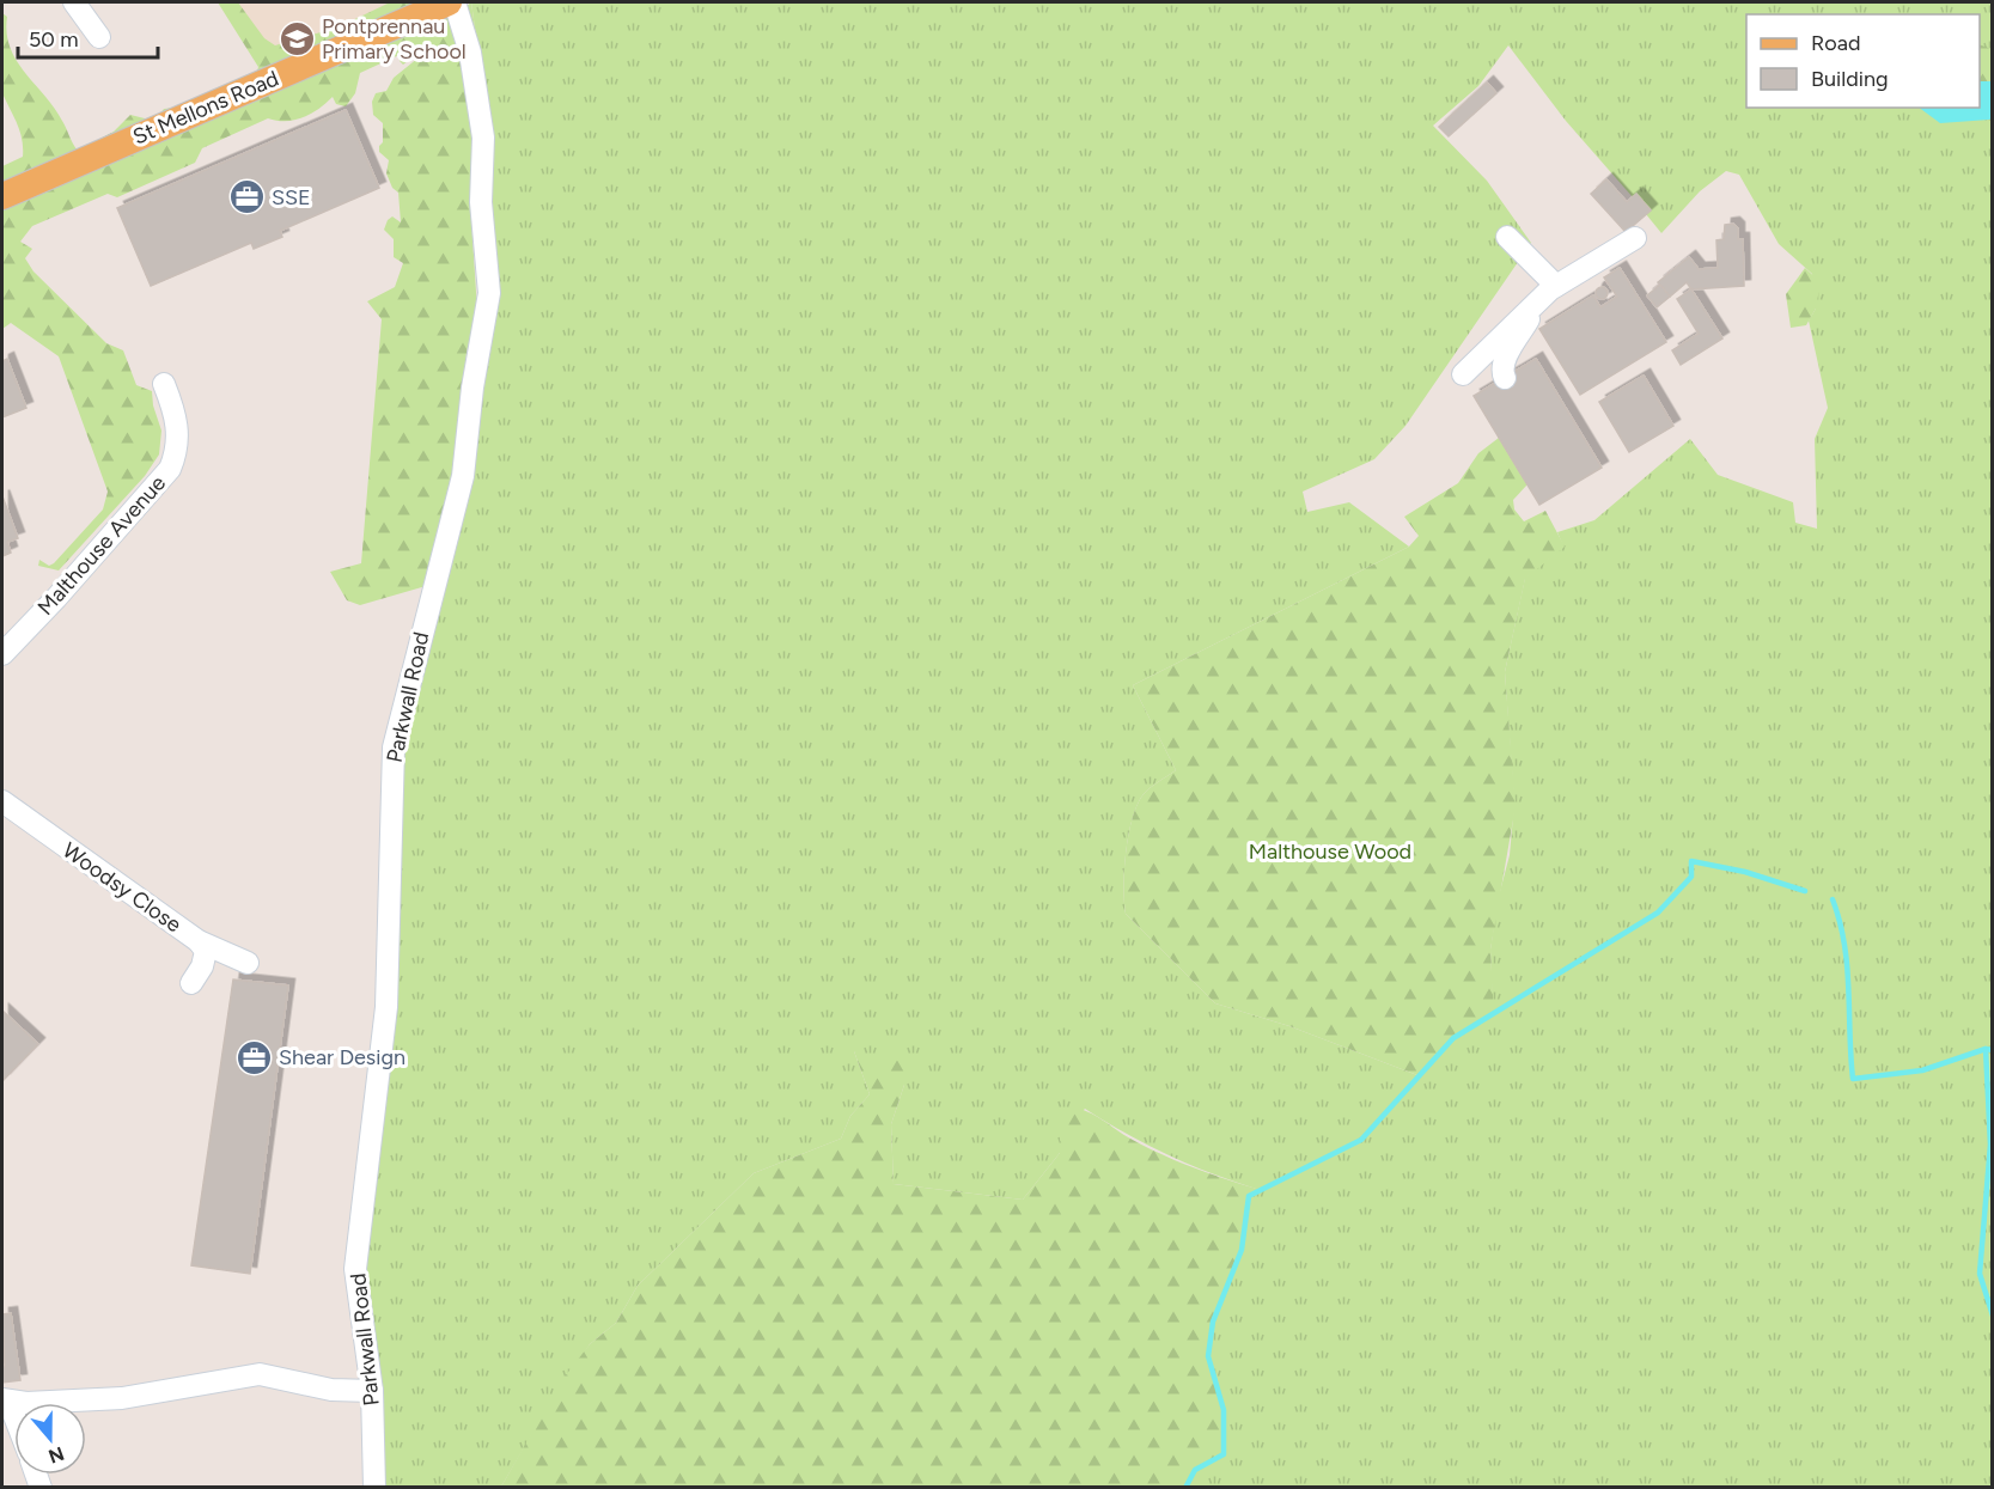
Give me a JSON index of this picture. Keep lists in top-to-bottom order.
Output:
{
  "streets": {
    "main road": ["St Mellons Road"],
    "street": ["Malthouse Avenue", "Parkwall Road", "Woodsy Close"]
  },
  "parks": ["Malthouse Wood"],
  "places": {
    "school or university": ["Pontprennau Primary School"],
    "office": ["SSE", "Shear Design"]
  },
  "legend": ["Road", "Building"],
  "scale_bar": "50 m",
  "north": "bottom"
}
